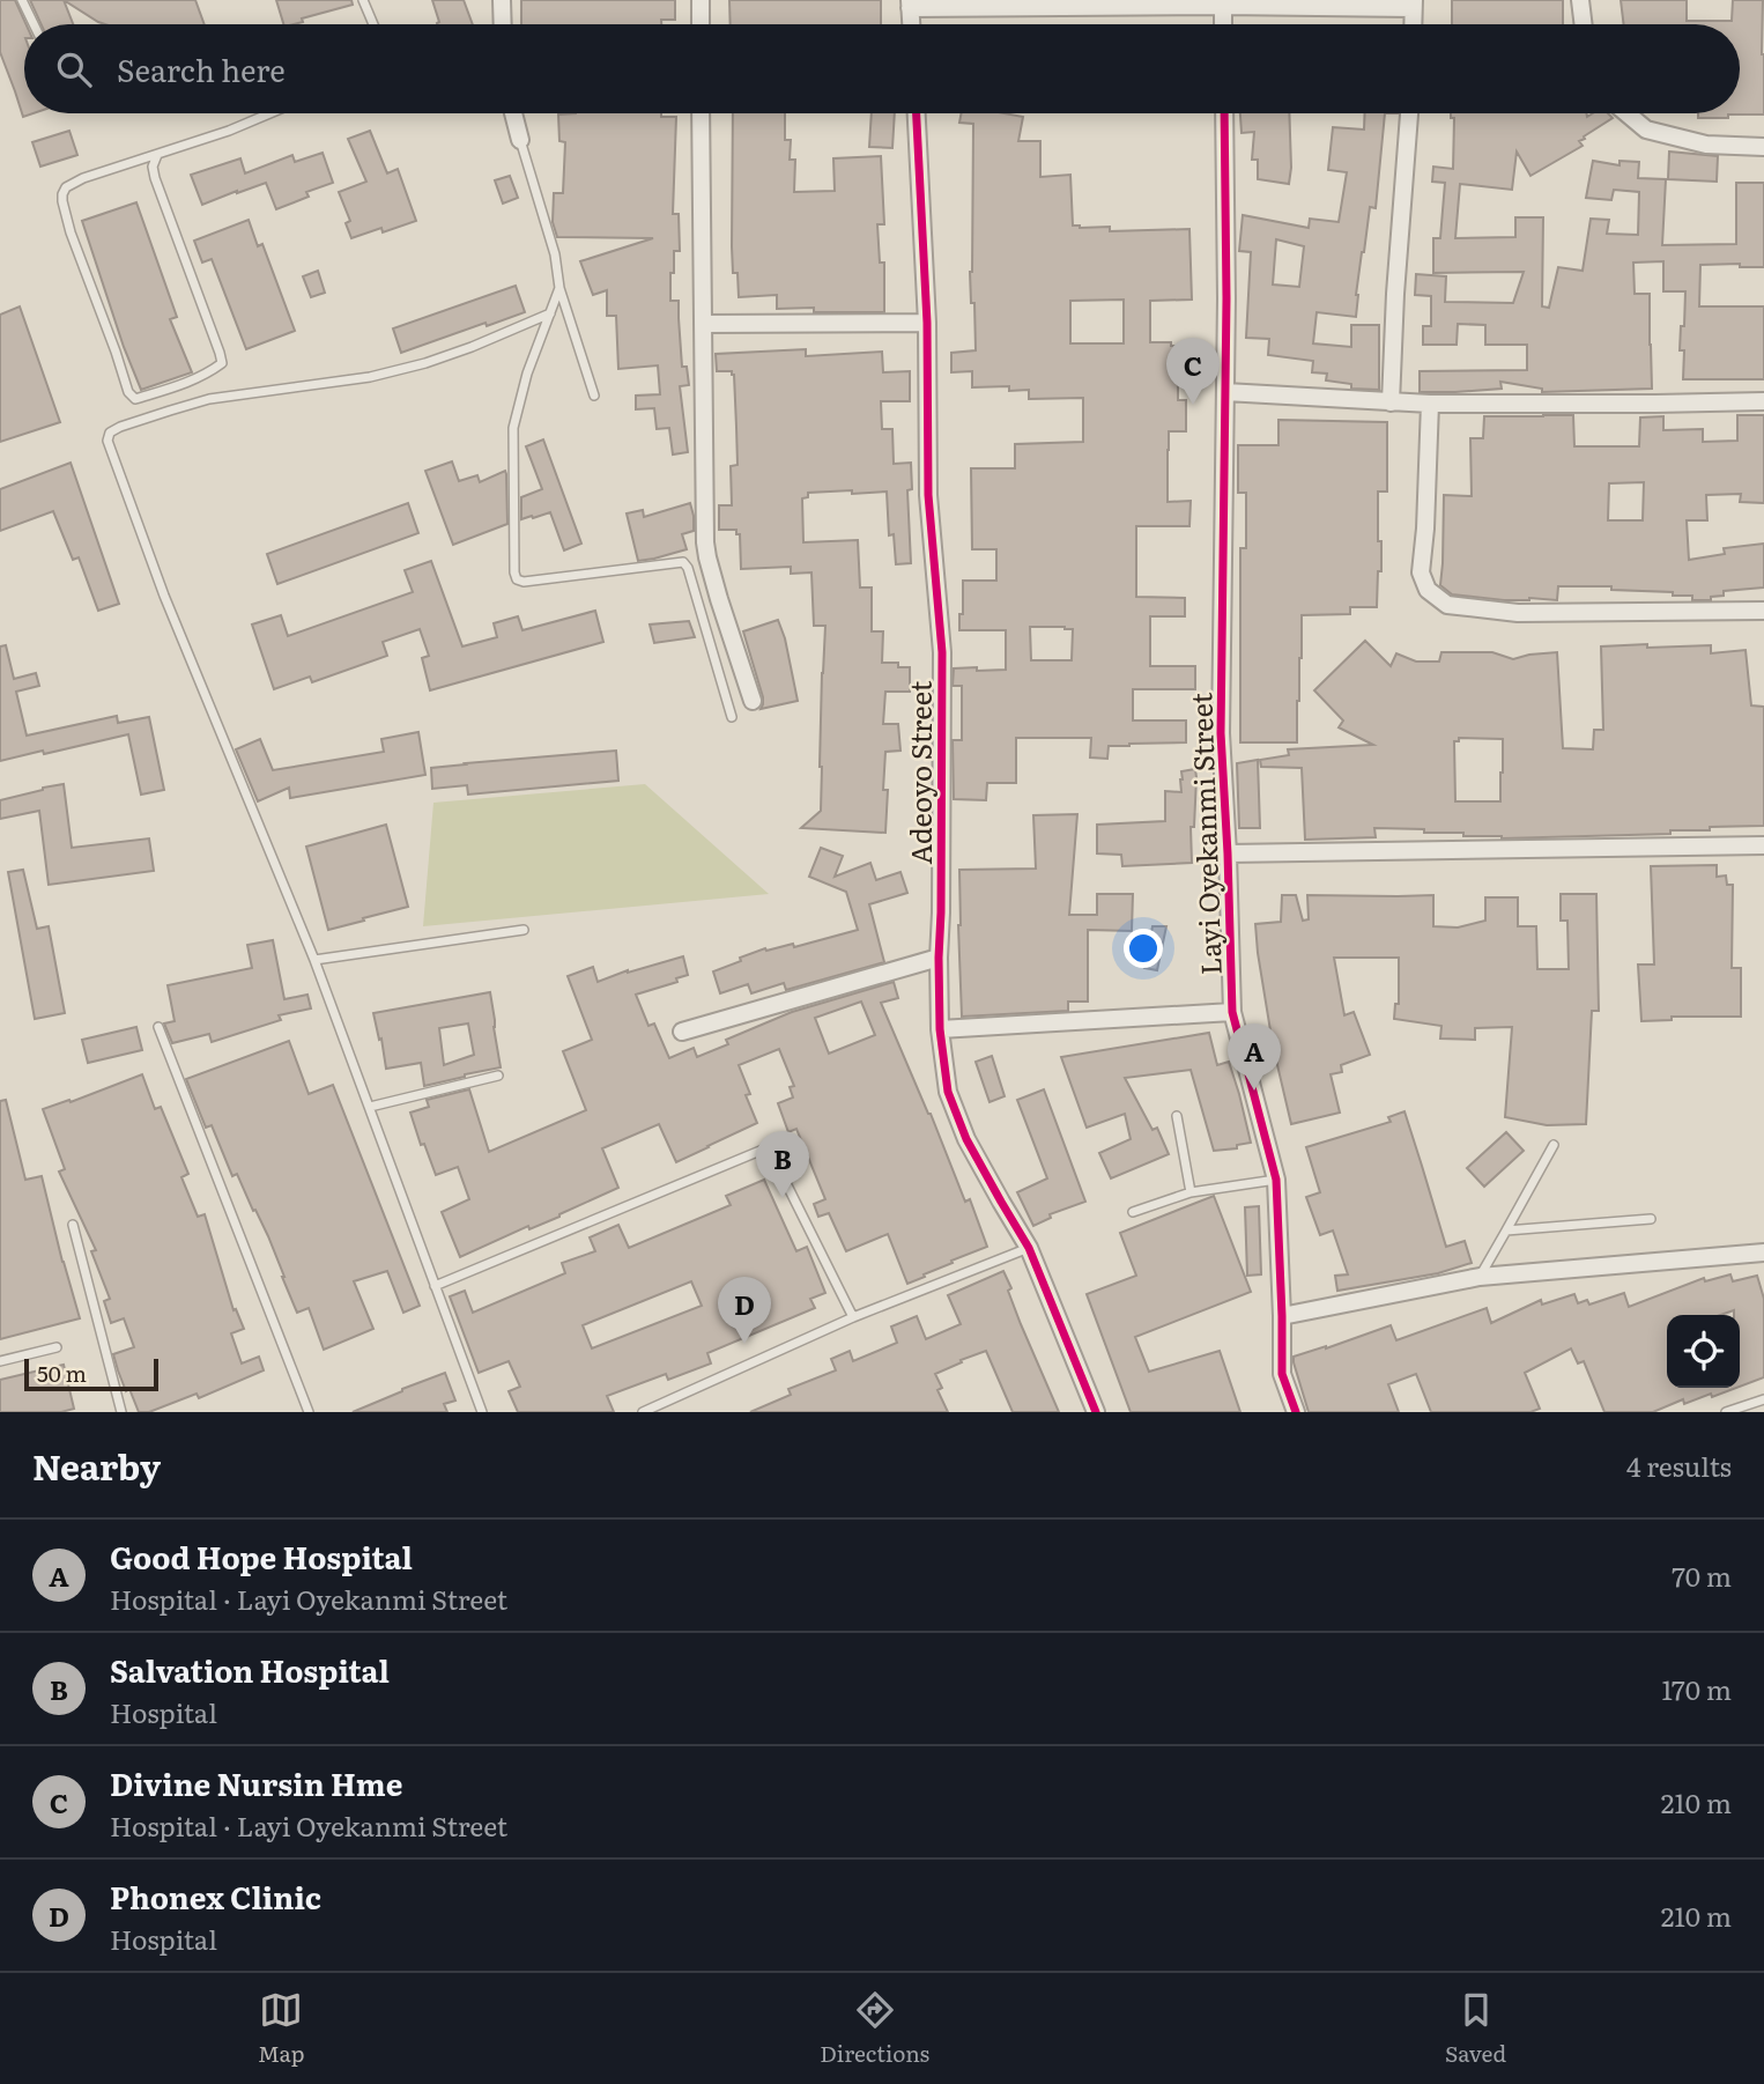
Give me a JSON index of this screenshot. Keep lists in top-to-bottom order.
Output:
{
  "streets": {
    "street": ["Adeoyo Street", "Layi Oyekanmi Street"]
  },
  "scale_bar": "50 m",
  "page": {
    "search": "Search here",
    "pins": [
      "C",
      "A",
      "B",
      "D"
    ],
    "scale": "50 m",
    "heading": ["Nearby", "4 results"],
    "list": [
      {
        "mark": "A",
        "name": "Good Hope Hospital",
        "note": "Hospital · Layi Oyekanmi Street",
        "value": "70 m"
      },
      {
        "mark": "B",
        "name": "Salvation Hospital",
        "note": "Hospital",
        "value": "170 m"
      },
      {
        "mark": "C",
        "name": "Divine Nursin Hme",
        "note": "Hospital · Layi Oyekanmi Street",
        "value": "210 m"
      },
      {
        "mark": "D",
        "name": "Phonex Clinic",
        "note": "Hospital",
        "value": "210 m"
      }
    ],
    "nav": ["Map", "Directions", "Saved"]
  }
}
